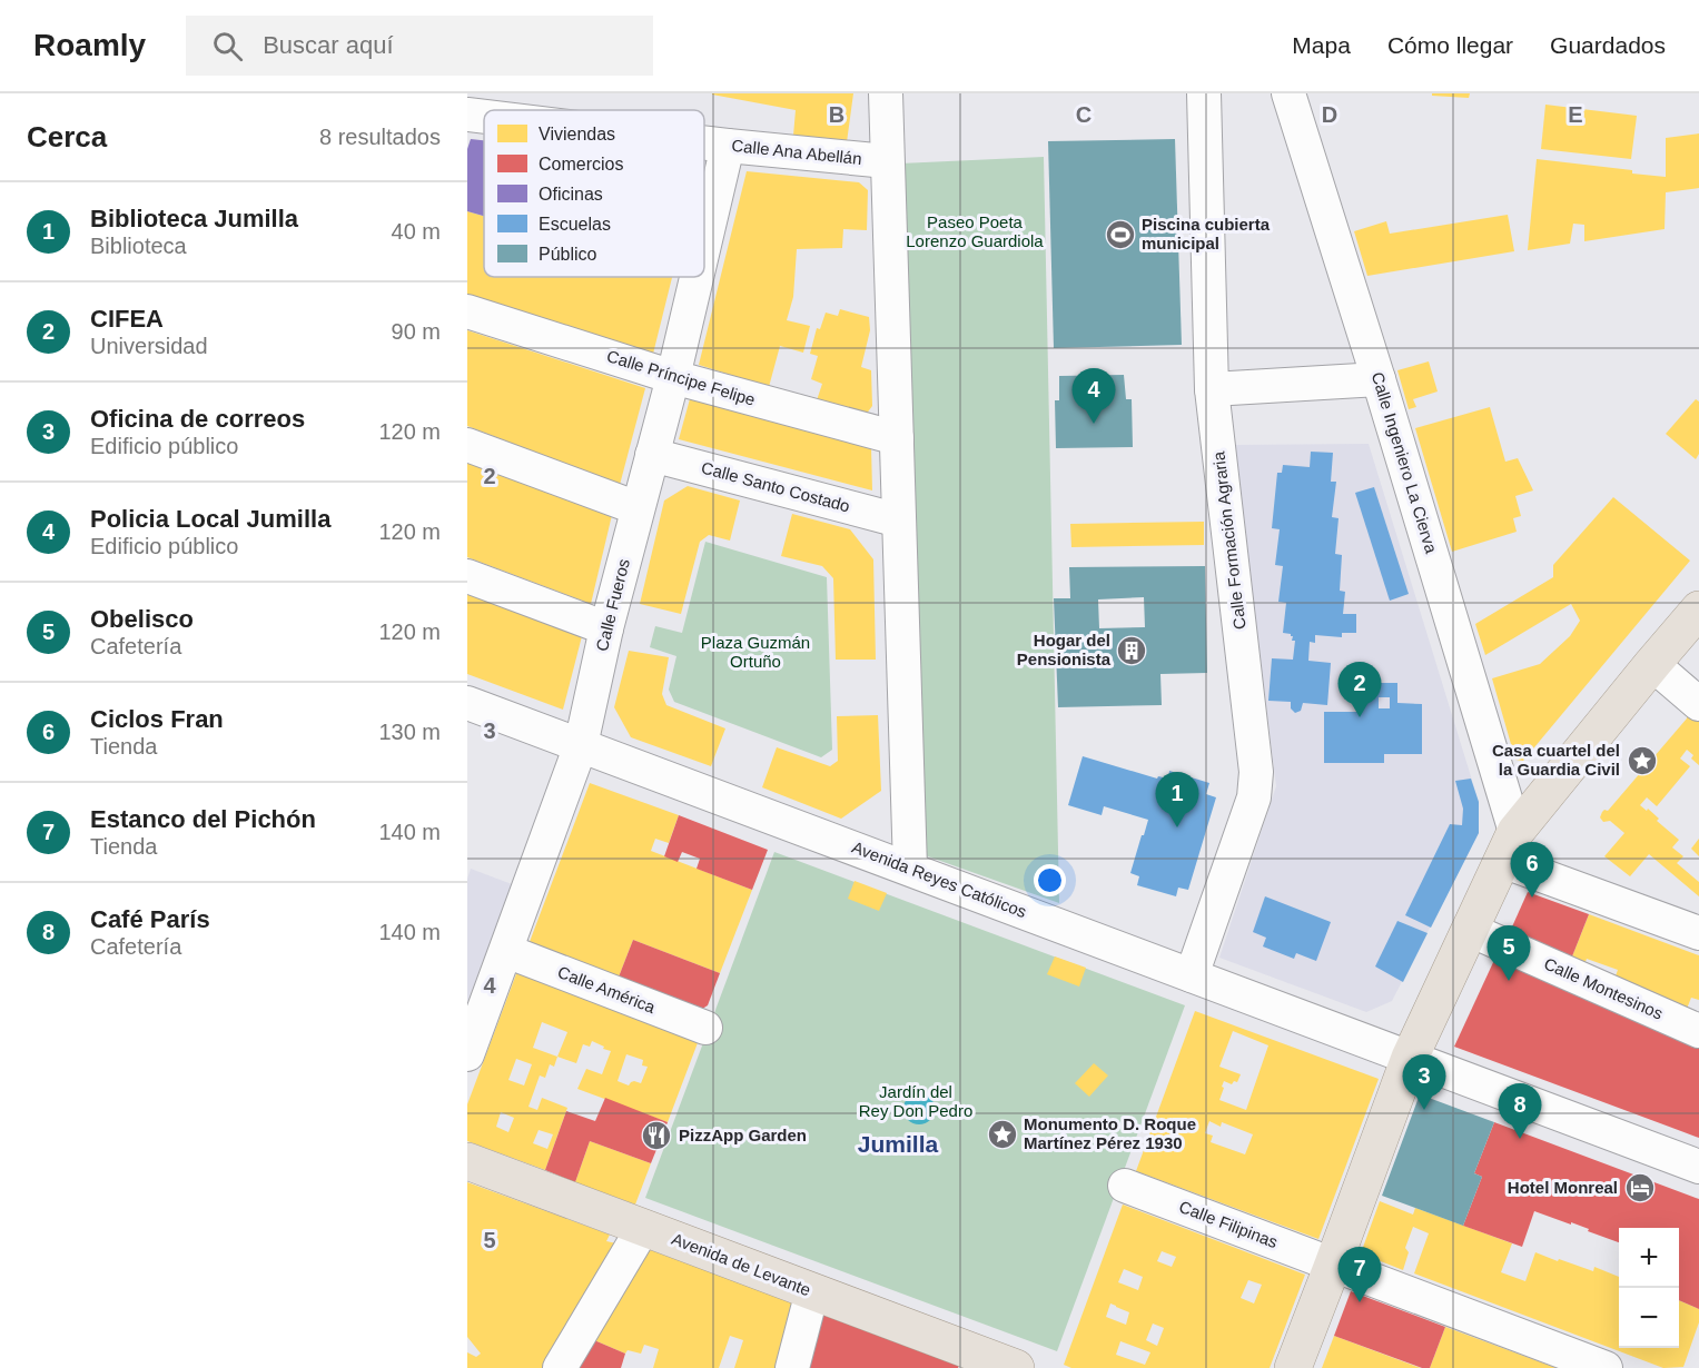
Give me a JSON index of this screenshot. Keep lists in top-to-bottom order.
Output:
{
  "streets": {
    "main road": ["Avenida de Levante"],
    "street": [
      "Calle Ana Abellán",
      "Calle Príncipe Felipe",
      "Calle Ingeniero La Cierva",
      "Calle Santo Costado",
      "Calle Formación Agraria",
      "Calle Fueros",
      "Avenida Reyes Católicos",
      "Calle Montesinos",
      "Calle América",
      "Calle Filipinas"
    ]
  },
  "crossings": [
    ["Calle Ana Abellán", "Calle Fueros"],
    ["Calle Príncipe Felipe", "Calle Fueros"],
    ["Calle Santo Costado", "Calle Fueros"],
    ["Calle Formación Agraria", "Avenida Reyes Católicos"],
    ["Calle Fueros", "Avenida Reyes Católicos"],
    ["Calle Fueros", "Calle América"]
  ],
  "districts": ["Jumilla"],
  "parks": ["Paseo Poeta Lorenzo Guardiola", "Plaza Guzmán Ortuño", "Jardín del Rey Don Pedro"],
  "places": {
    "sports": ["Piscina cubierta municipal"],
    "building": ["Hogar del Pensionista"],
    "place": ["Casa cuartel del la Guardia Civil", "Monumento D. Roque Martínez Pérez 1930"],
    "restaurant": ["PizzApp Garden"],
    "hotel": ["Hotel Monreal"]
  },
  "legend": [
    "Viviendas",
    "Comercios",
    "Oficinas",
    "Escuelas",
    "Público"
  ],
  "page": {
    "header": "Roamly",
    "search": "Buscar aquí",
    "nav": ["Mapa", "Cómo llegar", "Guardados"],
    "heading": ["Cerca", "8 resultados"],
    "list": [
      {
        "mark": "1",
        "name": "Biblioteca Jumilla",
        "note": "Biblioteca",
        "value": "40 m"
      },
      {
        "mark": "2",
        "name": "CIFEA",
        "note": "Universidad",
        "value": "90 m"
      },
      {
        "mark": "3",
        "name": "Oficina de correos",
        "note": "Edificio público",
        "value": "120 m"
      },
      {
        "mark": "4",
        "name": "Policia Local Jumilla",
        "note": "Edificio público",
        "value": "120 m"
      },
      {
        "mark": "5",
        "name": "Obelisco",
        "note": "Cafetería",
        "value": "120 m"
      },
      {
        "mark": "6",
        "name": "Ciclos Fran",
        "note": "Tienda",
        "value": "130 m"
      },
      {
        "mark": "7",
        "name": "Estanco del Pichón",
        "note": "Tienda",
        "value": "140 m"
      },
      {
        "mark": "8",
        "name": "Café París",
        "note": "Cafetería",
        "value": "140 m"
      }
    ],
    "pins": [
      "4",
      "2",
      "1",
      "6",
      "5",
      "3",
      "8",
      "7"
    ],
    "map_buttons": ["+", "−"]
  },
  "grid": {
    "columns": [
      "B",
      "C",
      "D",
      "E"
    ],
    "rows": [
      "2",
      "3",
      "4",
      "5"
    ]
  }
}
